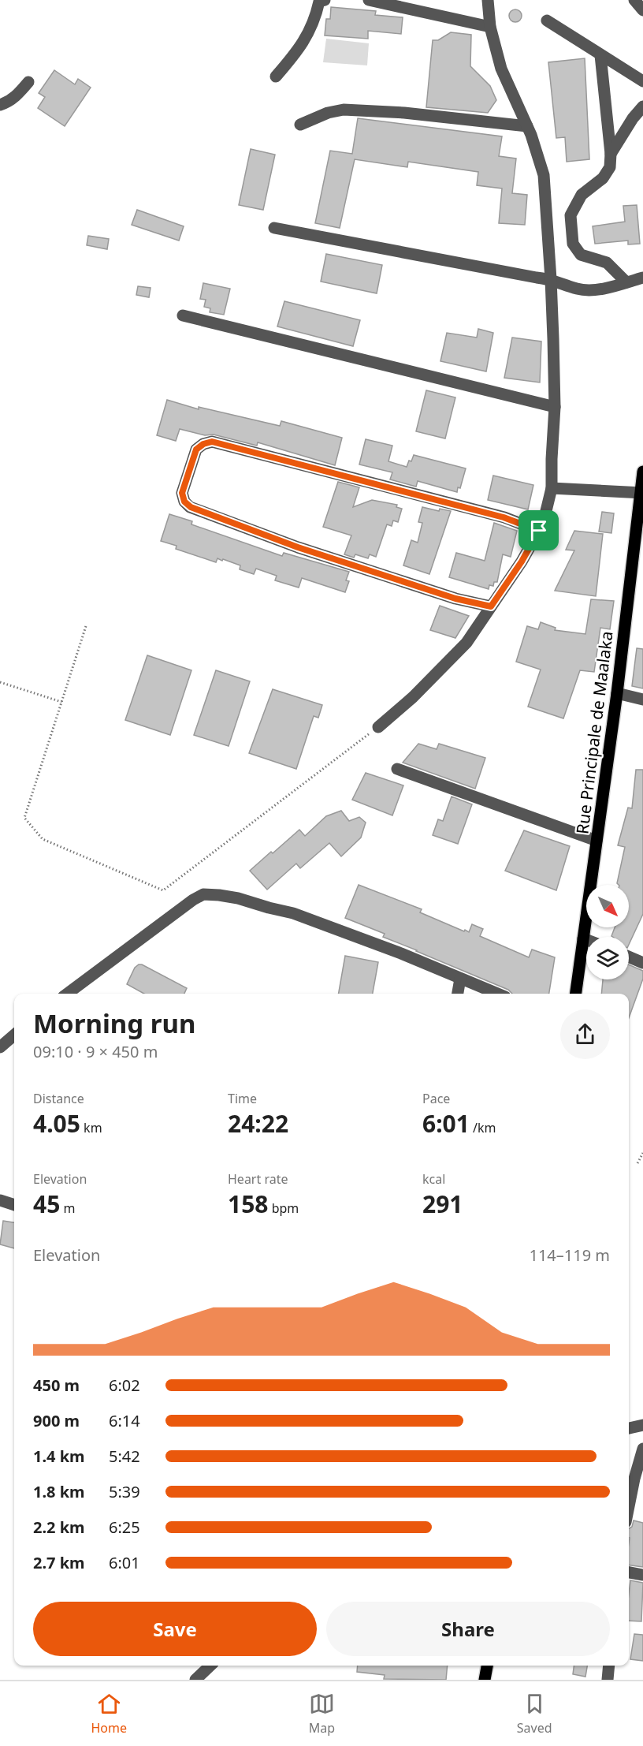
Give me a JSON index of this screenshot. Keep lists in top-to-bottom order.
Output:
{
  "streets": {
    "main road": ["Rue Principale de Maalaka"]
  },
  "north": "bottom right",
  "page": {
    "heading": ["Morning run", "09:10 · 9 × 450 m"],
    "stats": [
      ["Distance", "4.05 km"],
      ["Time", "24:22"],
      ["Pace", "6:01 /km"],
      ["Elevation", "45 m"],
      ["Heart rate", "158 bpm"],
      ["kcal", "291"]
    ],
    "chart": ["Elevation", "114–119 m"],
    "list": [
      {
        "name": "450 m",
        "note": "6:02"
      },
      {
        "name": "900 m",
        "note": "6:14"
      },
      {
        "name": "1.4 km",
        "note": "5:42"
      },
      {
        "name": "1.8 km",
        "note": "5:39"
      },
      {
        "name": "2.2 km",
        "note": "6:25"
      },
      {
        "name": "2.7 km",
        "note": "6:01"
      }
    ],
    "buttons": ["Save", "Share"],
    "tabs": ["Home", "Map", "Saved"]
  }
}
